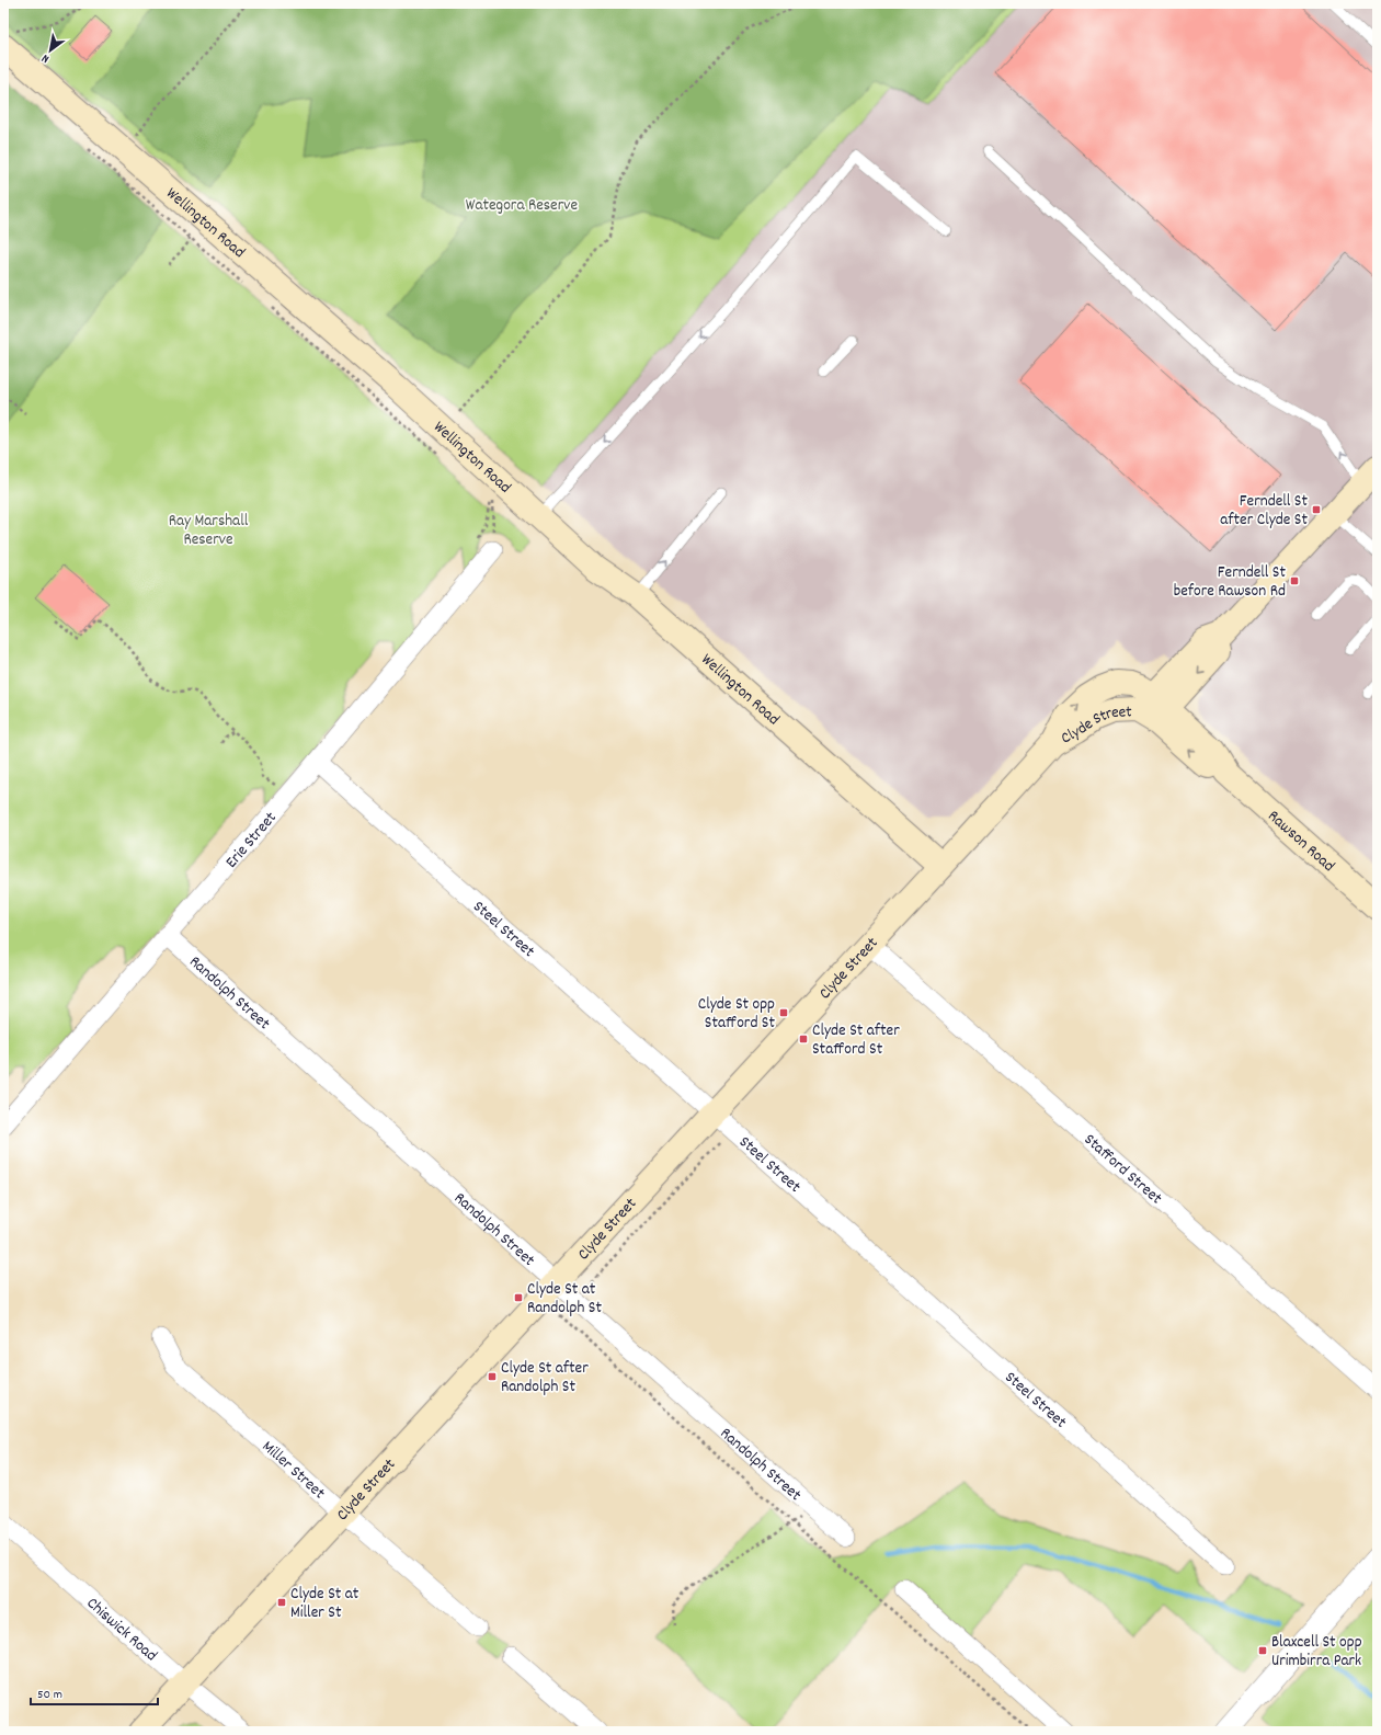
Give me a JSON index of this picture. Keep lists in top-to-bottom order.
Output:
{
  "streets": {
    "main road": ["Wellington Road", "Clyde Street", "Rawson Road"],
    "street": [
      "Erie Street",
      "Steel Street",
      "Randolph Street",
      "Stafford Street",
      "Miller Street",
      "Chiswick Road"
    ]
  },
  "crossings": [
    ["Wellington Road", "Clyde Street"],
    ["Clyde Street", "Rawson Road"],
    ["Clyde Street", "Steel Street"],
    ["Clyde Street", "Randolph Street"],
    ["Clyde Street", "Stafford Street"],
    ["Clyde Street", "Miller Street"],
    ["Clyde Street", "Chiswick Road"],
    ["Erie Street", "Steel Street"],
    ["Erie Street", "Randolph Street"]
  ],
  "parks": ["Wategora Reserve", "Ray Marshall Reserve"],
  "places": {
    "transit": [
      "Ferndell St after Clyde St",
      "Ferndell St before Rawson Rd",
      "Clyde St opp Stafford St",
      "Clyde St after Stafford St",
      "Clyde St at Randolph St",
      "Clyde St after Randolph St",
      "Clyde St at Miller St",
      "Blaxcell St opp Urimbirra Park"
    ]
  },
  "scale_bar": "50 m",
  "north": "bottom left"
}
